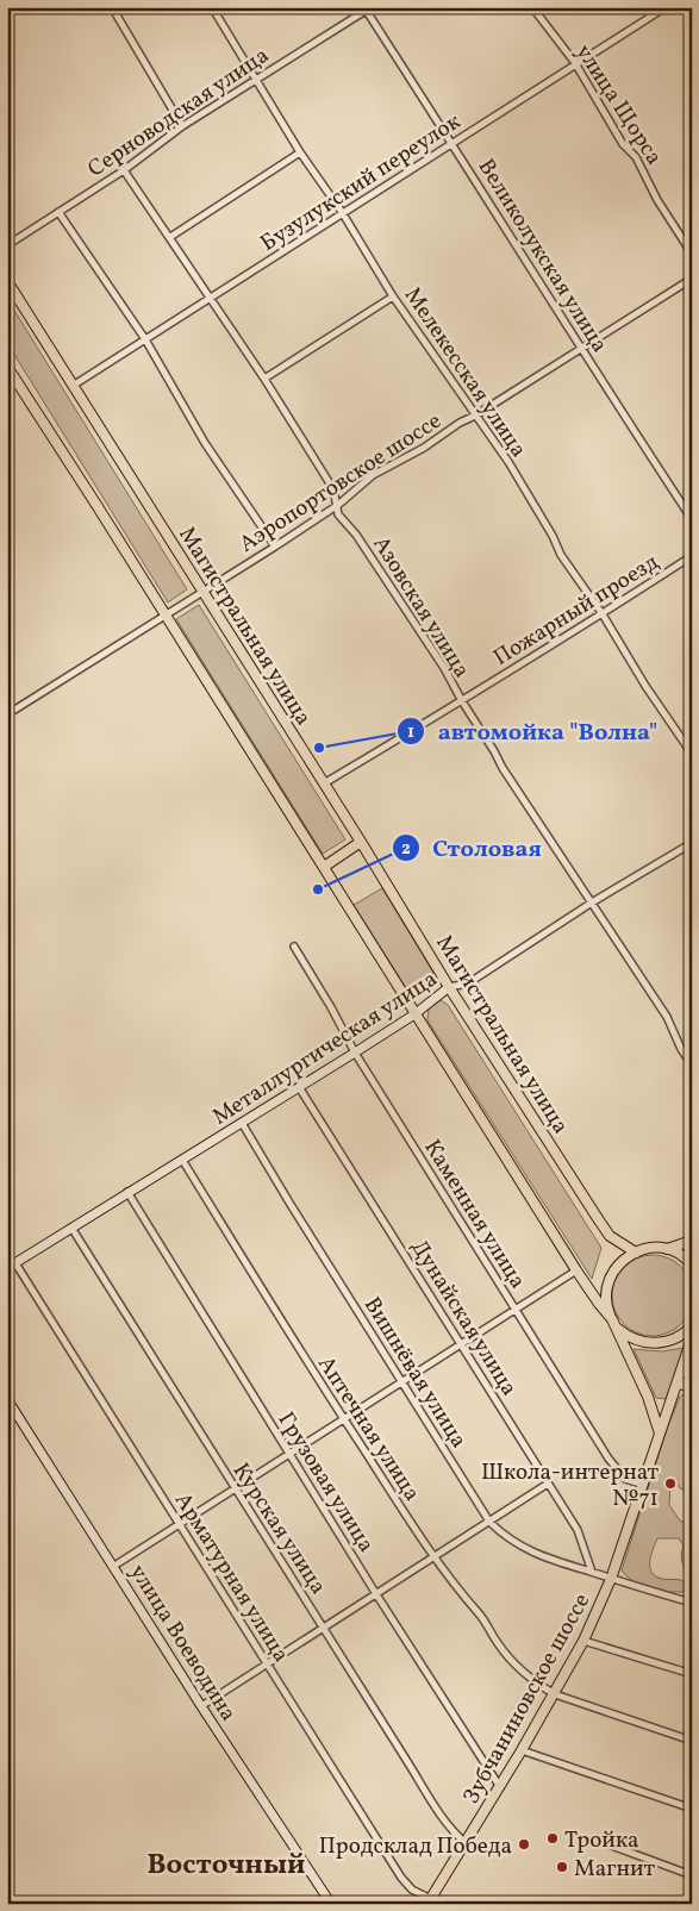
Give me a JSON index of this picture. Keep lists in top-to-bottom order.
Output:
{
  "streets": {
    "main road": ["Магистральная улица", "Зубчаниновское шоссе"],
    "street": [
      "улица Щорса",
      "Серноводская улица",
      "Бузулукский переулок",
      "Великолукская улица",
      "Мелекесская улица",
      "Аэропортовское шоссе",
      "Азовская улица",
      "Пожарный проезд",
      "Металлургическая улица",
      "Каменная улица",
      "Дунайская улица",
      "Вишнёвая улица",
      "Аптечная улица",
      "Грузовая улица",
      "Курская улица",
      "Арматурная улица",
      "улица Воеводина"
    ]
  },
  "crossings": [
    ["улица Щорса", "Бузулукский переулок"],
    ["Серноводская улица", "Великолукская улица"],
    ["Серноводская улица", "Мелекесская улица"],
    ["Серноводская улица", "Азовская улица"],
    ["Бузулукский переулок", "Великолукская улица"],
    ["Бузулукский переулок", "Мелекесская улица"],
    ["Бузулукский переулок", "Азовская улица"],
    ["Бузулукский переулок", "Магистральная улица"],
    ["Великолукская улица", "Аэропортовское шоссе"],
    ["Мелекесская улица", "Аэропортовское шоссе"],
    ["Мелекесская улица", "Пожарный проезд"],
    ["Аэропортовское шоссе", "Азовская улица"],
    ["Аэропортовское шоссе", "Магистральная улица"],
    ["Азовская улица", "Пожарный проезд"],
    ["Азовская улица", "Металлургическая улица"],
    ["Пожарный проезд", "Магистральная улица"],
    ["Магистральная улица", "Металлургическая улица"],
    ["Металлургическая улица", "Каменная улица"],
    ["Металлургическая улица", "Дунайская улица"],
    ["Металлургическая улица", "Вишнёвая улица"],
    ["Металлургическая улица", "Аптечная улица"],
    ["Металлургическая улица", "Грузовая улица"],
    ["Металлургическая улица", "Курская улица"],
    ["Металлургическая улица", "Арматурная улица"],
    ["Каменная улица", "Зубчаниновское шоссе"],
    ["Дунайская улица", "Вишнёвая улица"],
    ["Вишнёвая улица", "Зубчаниновское шоссе"],
    ["Аптечная улица", "Зубчаниновское шоссе"],
    ["Грузовая улица", "Зубчаниновское шоссе"],
    ["Курская улица", "Зубчаниновское шоссе"],
    ["Арматурная улица", "Зубчаниновское шоссе"]
  ],
  "districts": ["Восточный"],
  "places": [
    "автомойка \"Волна\"",
    "Столовая",
    "Школа-интернат №71",
    "Тройка",
    "Продсклад Победа",
    "Магнит"
  ]
}
